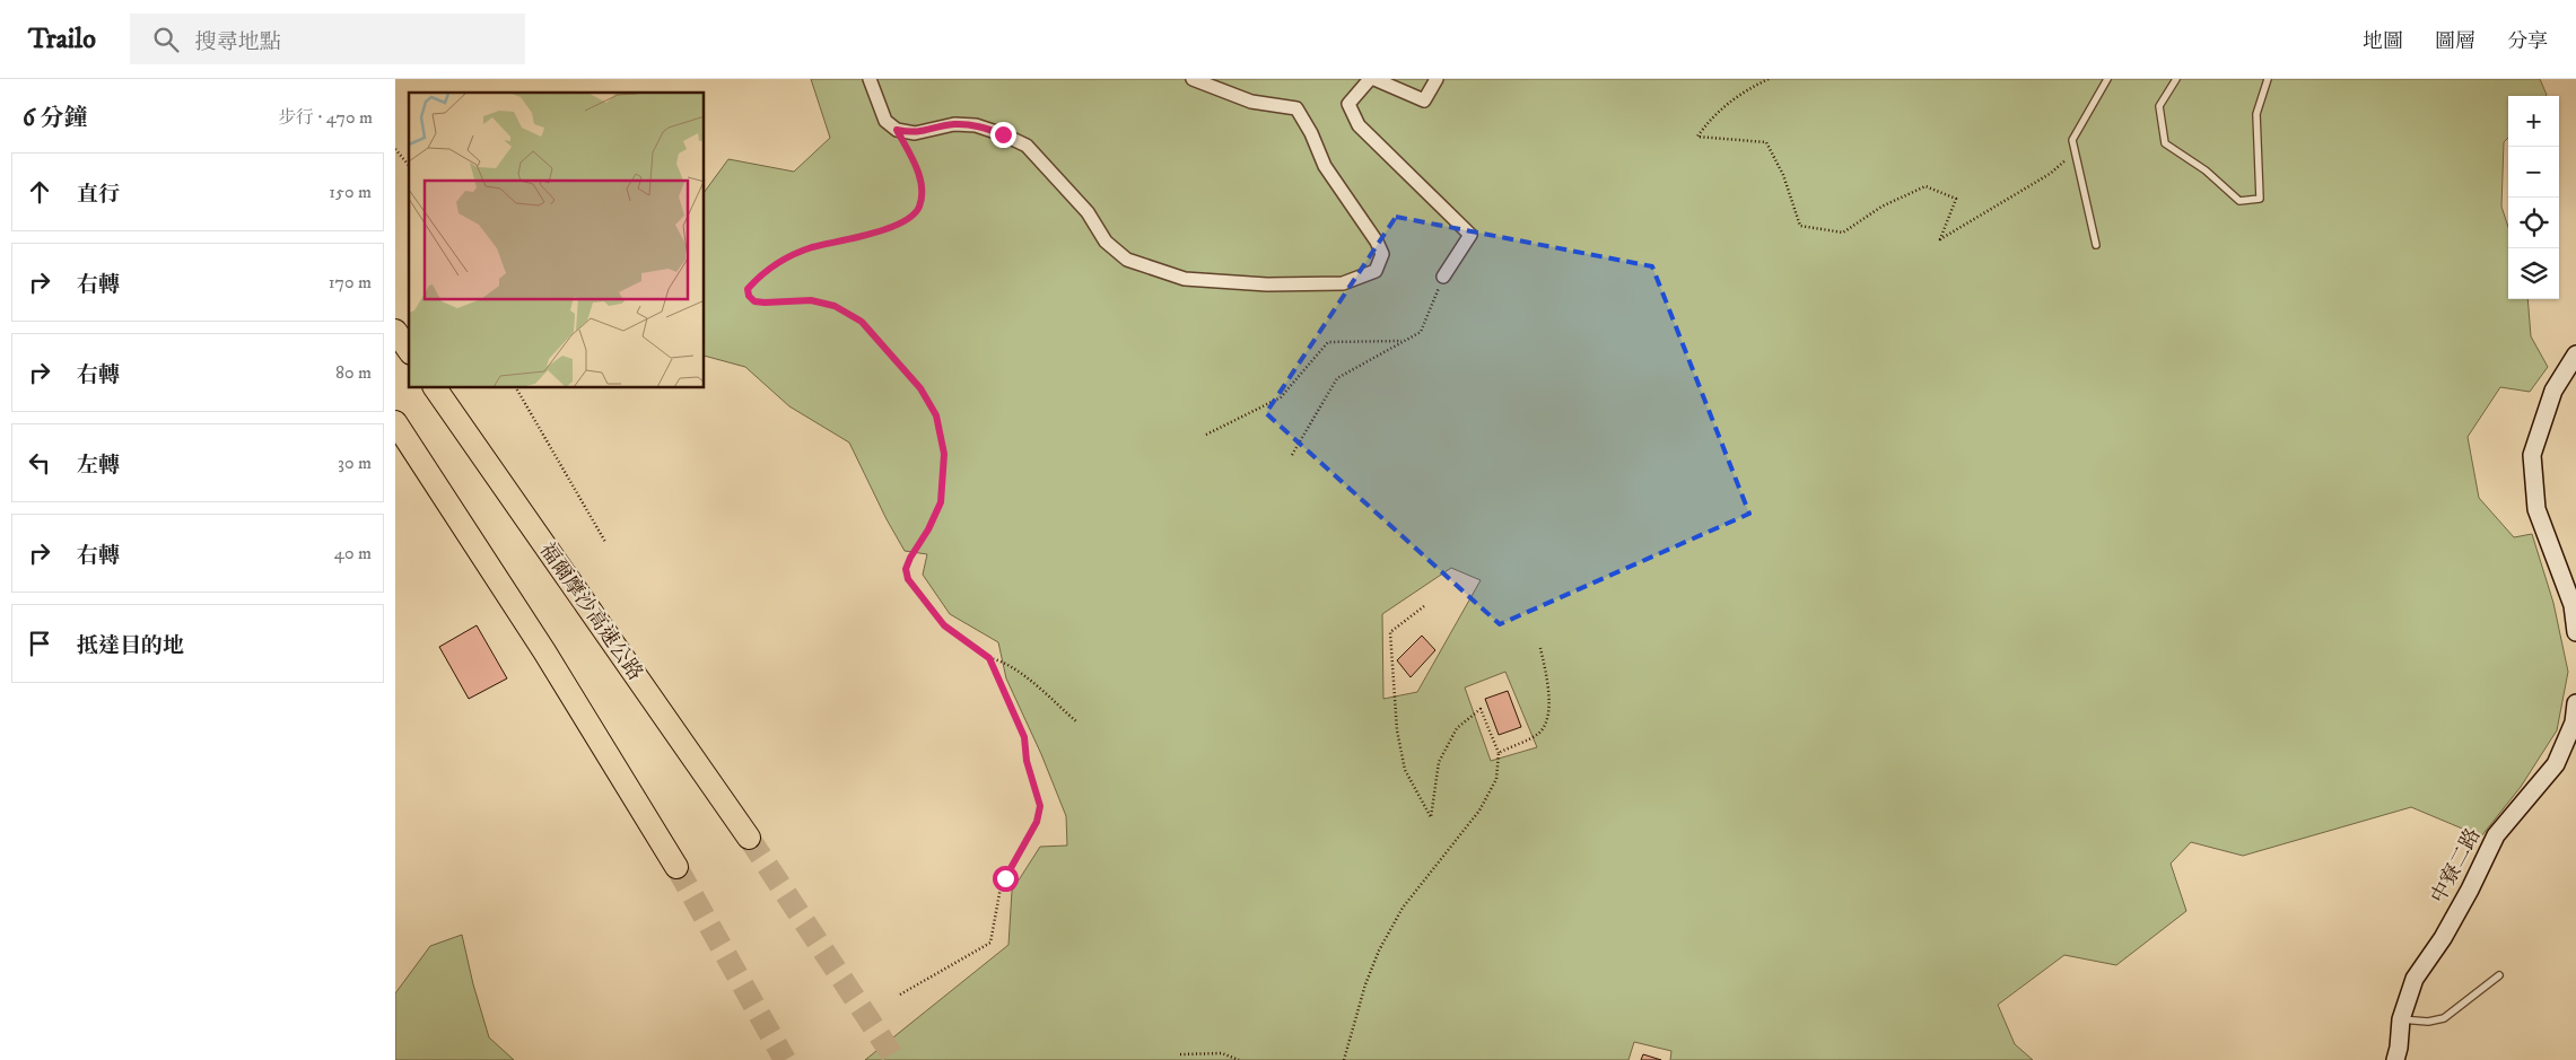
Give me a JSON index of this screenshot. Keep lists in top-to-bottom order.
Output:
{
  "streets": {
    "highway": ["福爾摩沙高速公路"],
    "street": ["中寮二路"]
  },
  "page": {
    "header": "Trailo",
    "search": "搜尋地點",
    "nav": ["地圖", "圖層", "分享"],
    "heading": ["6 分鐘", "步行 · 470 m"],
    "map_buttons": ["+", "−"],
    "list": [
      ["直行", "150 m"],
      ["右轉", "170 m"],
      ["右轉", "80 m"],
      ["左轉", "30 m"],
      ["右轉", "40 m"],
      "抵達目的地"
    ]
  }
}
